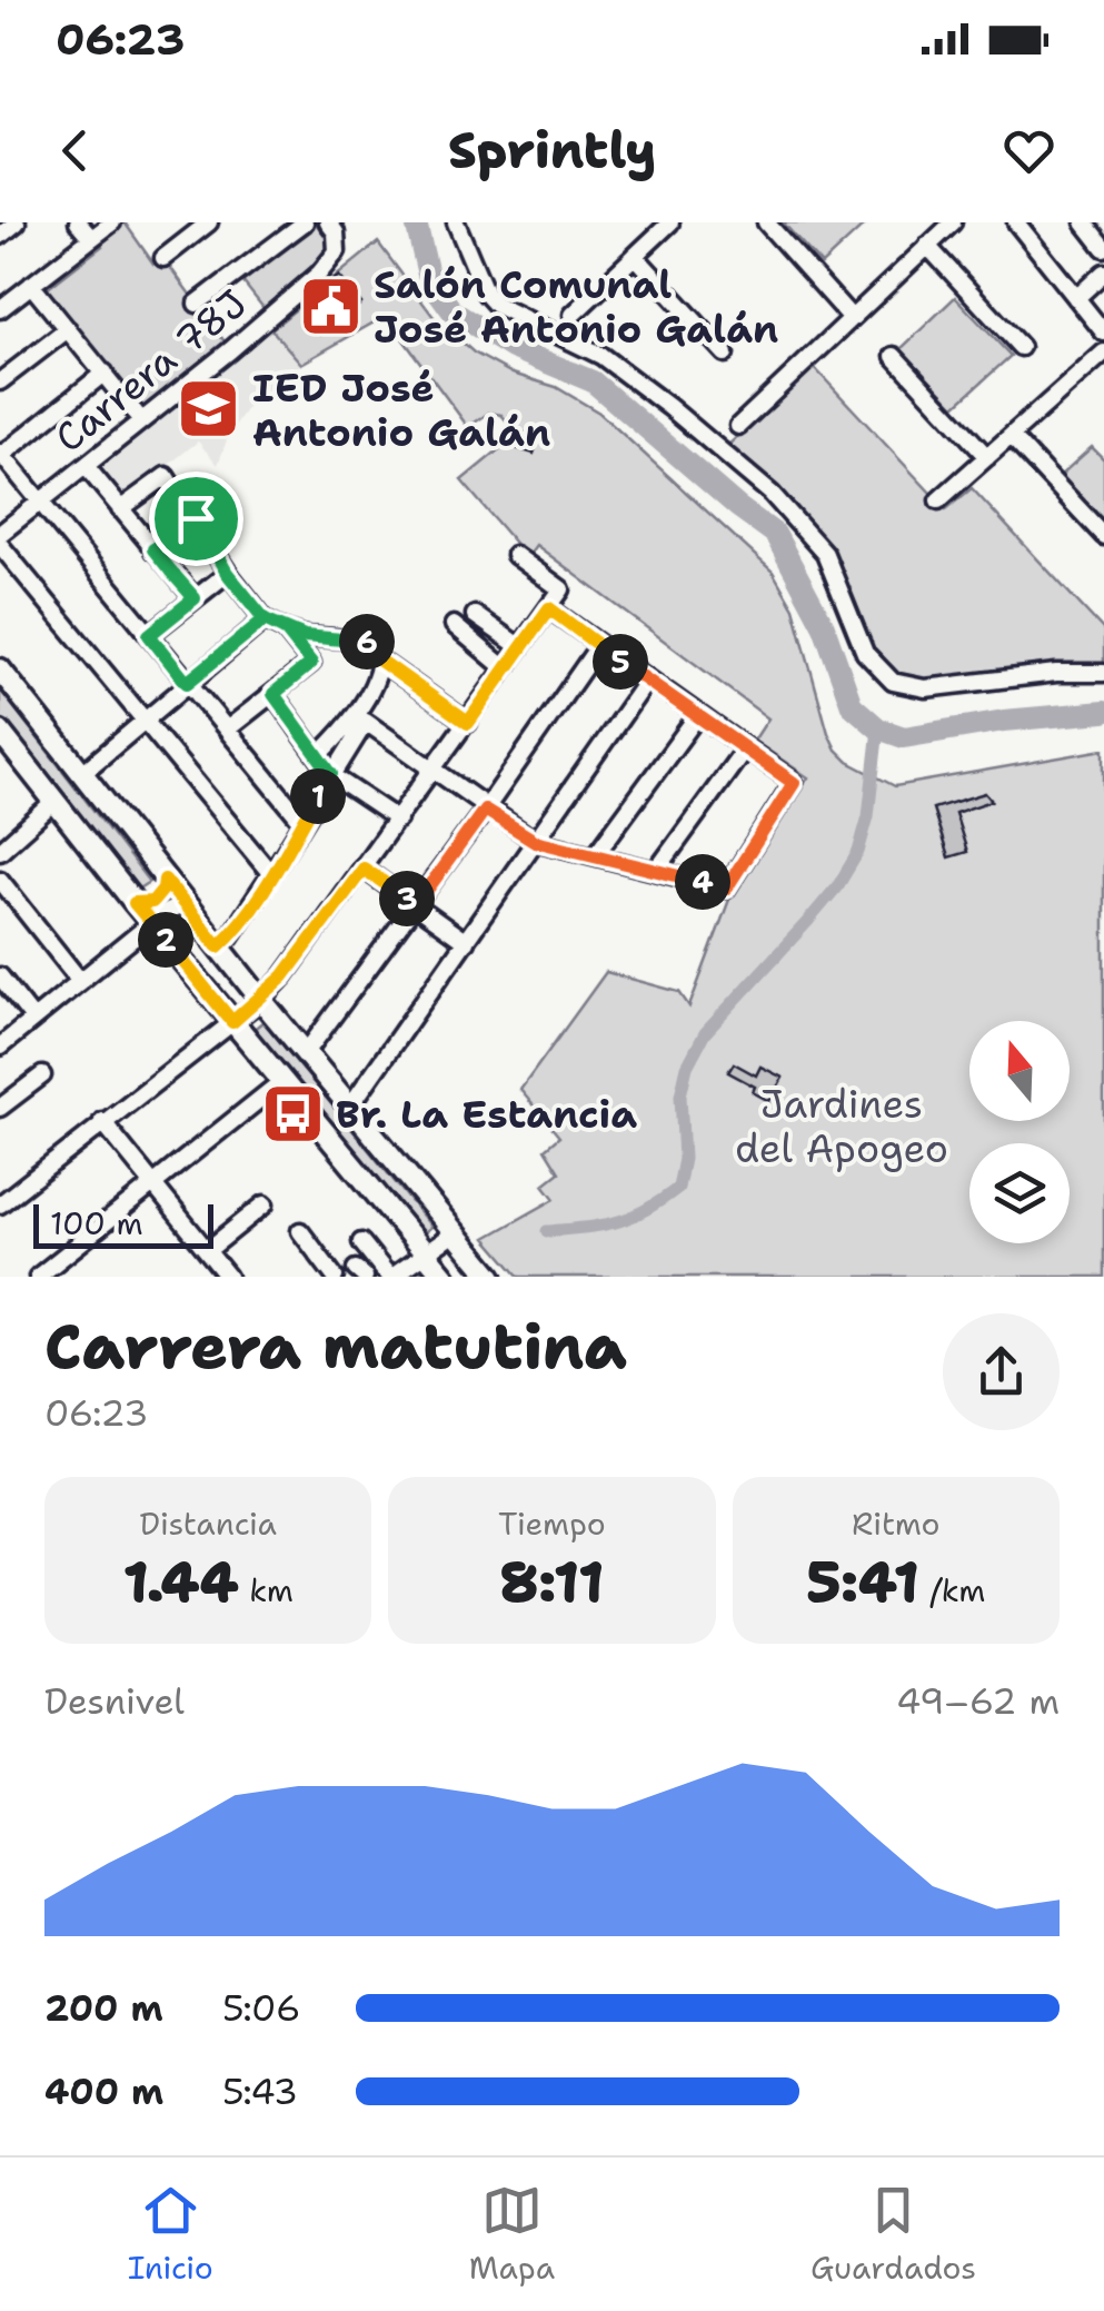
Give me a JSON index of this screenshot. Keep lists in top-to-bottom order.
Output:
{
  "streets": {
    "street": ["Carrera 78J"]
  },
  "parks": ["Jardines del Apogeo"],
  "places": {
    "public building": ["Salón Comunal José Antonio Galán"],
    "school or university": ["IED José Antonio Galán"],
    "bus stop": ["Br. La Estancia"]
  },
  "scale_bar": "100 m",
  "north": "top",
  "page": {
    "status": "06:23",
    "header": "Sprintly",
    "pins": [
      "6",
      "5",
      "1",
      "4",
      "3",
      "2"
    ],
    "scale": "100 m",
    "heading": ["Carrera matutina", "06:23"],
    "stats": [
      ["Distancia", "1.44 km"],
      ["Tiempo", "8:11"],
      ["Ritmo", "5:41 /km"]
    ],
    "chart": ["Desnivel", "49–62 m"],
    "list": [
      {
        "name": "200 m",
        "note": "5:06"
      },
      {
        "name": "400 m",
        "note": "5:43"
      }
    ],
    "tabs": ["Inicio", "Mapa", "Guardados"]
  }
}
